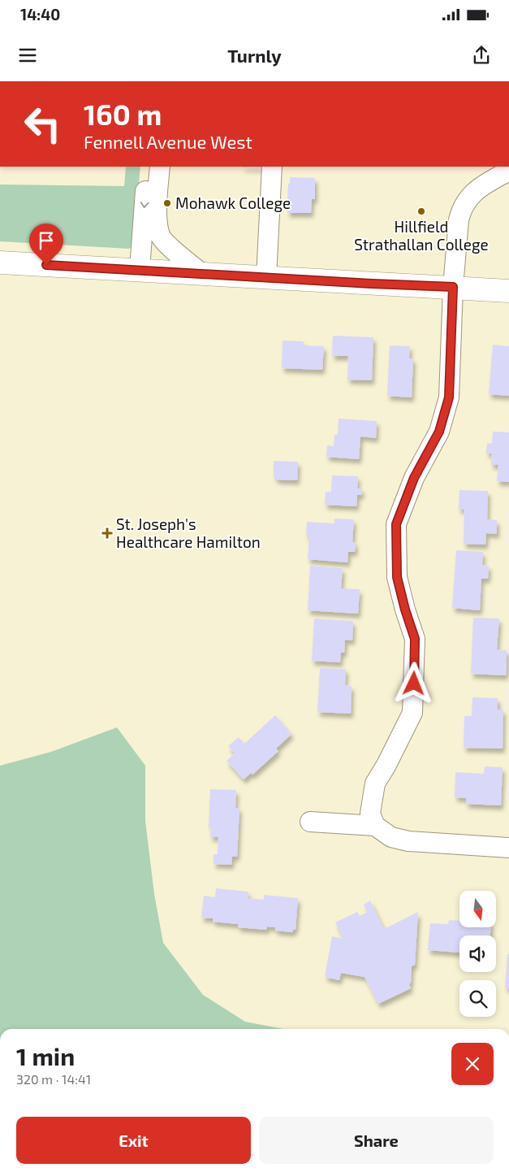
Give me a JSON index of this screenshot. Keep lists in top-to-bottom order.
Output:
{
  "places": {
    "other": ["Mohawk College", "Hillfield Strathallan College"],
    "health": ["St. Joseph's Healthcare Hamilton"]
  },
  "north": "bottom",
  "page": {
    "status": "14:40",
    "header": "Turnly",
    "turn": ["160 m", "Fennell Avenue West"],
    "heading": ["1 min", "320 m · 14:41"],
    "buttons": ["Exit", "Share"]
  }
}
